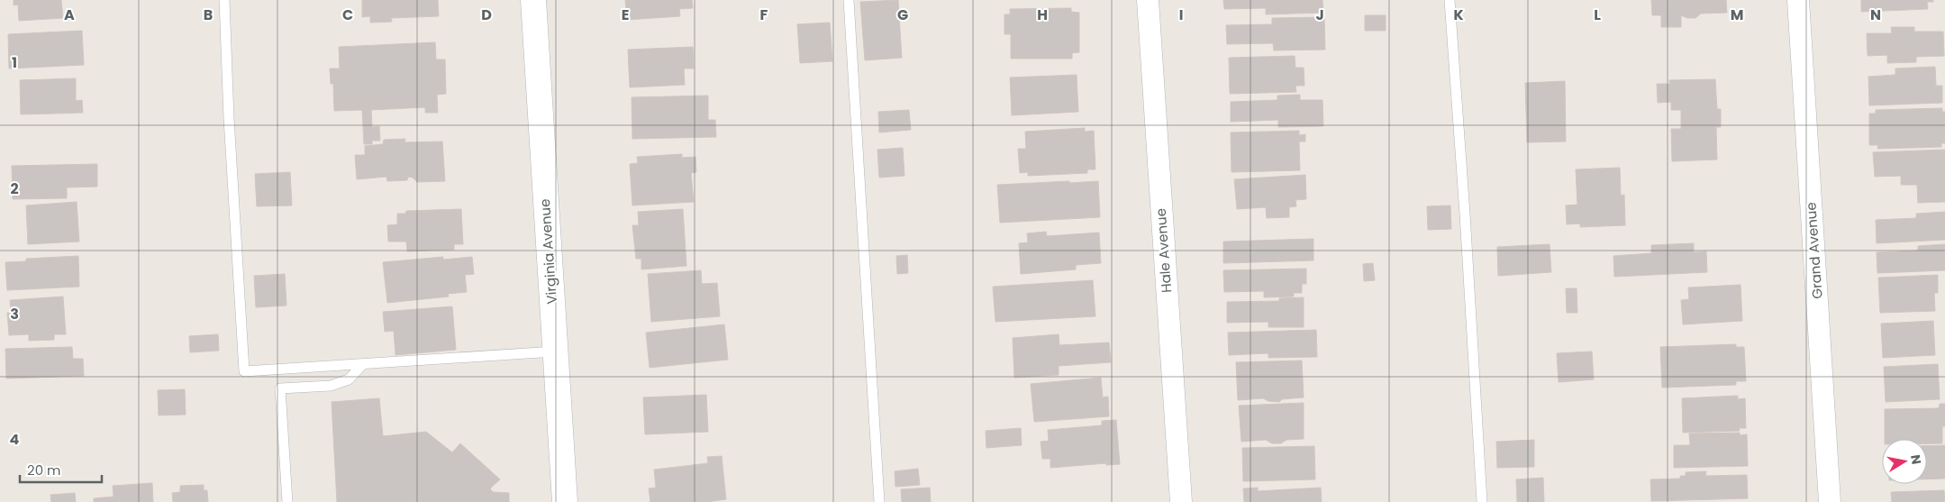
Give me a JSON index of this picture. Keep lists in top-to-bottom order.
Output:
{
  "streets": {
    "main road": ["Virginia Avenue"],
    "street": ["Hale Avenue", "Grand Avenue"]
  },
  "scale_bar": "20 m",
  "north": "right",
  "grid": {
    "columns": [
      "A",
      "B",
      "C",
      "D",
      "E",
      "F",
      "G",
      "H",
      "I",
      "J",
      "K",
      "L",
      "M",
      "N"
    ],
    "rows": [
      "1",
      "2",
      "3",
      "4"
    ]
  }
}
